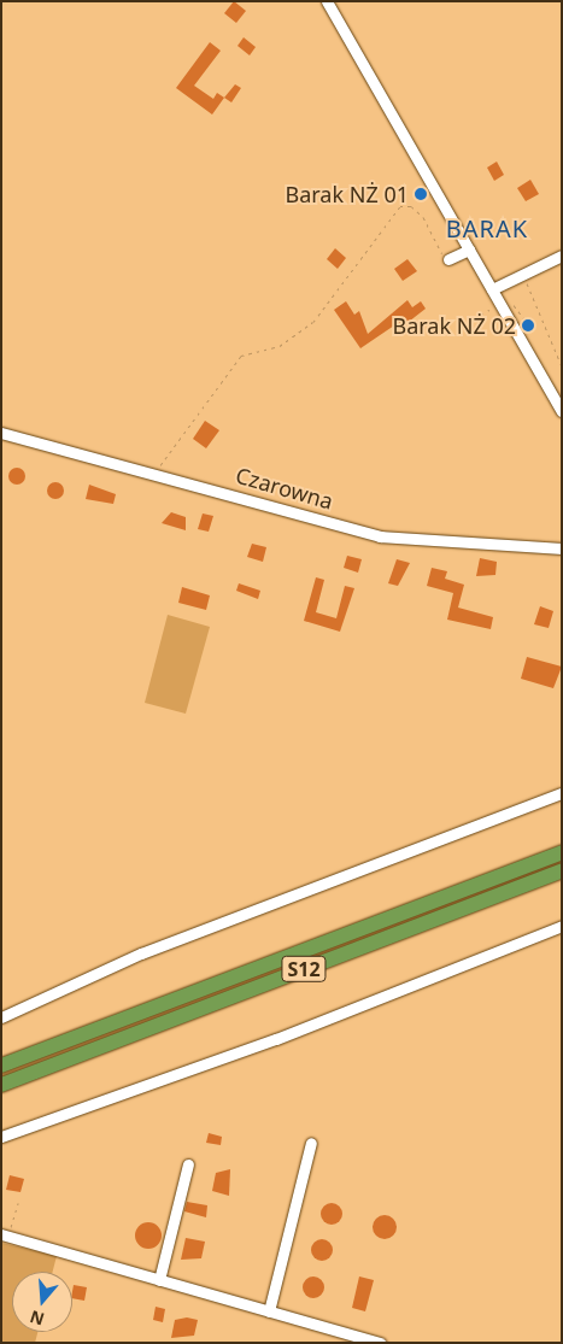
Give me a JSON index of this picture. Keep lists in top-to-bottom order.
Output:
{
  "streets": {
    "highway": ["S12"],
    "street": ["Czarowna"]
  },
  "districts": ["BARAK"],
  "places": ["Barak NŻ 01", "Barak NŻ 02"],
  "north": "bottom"
}
